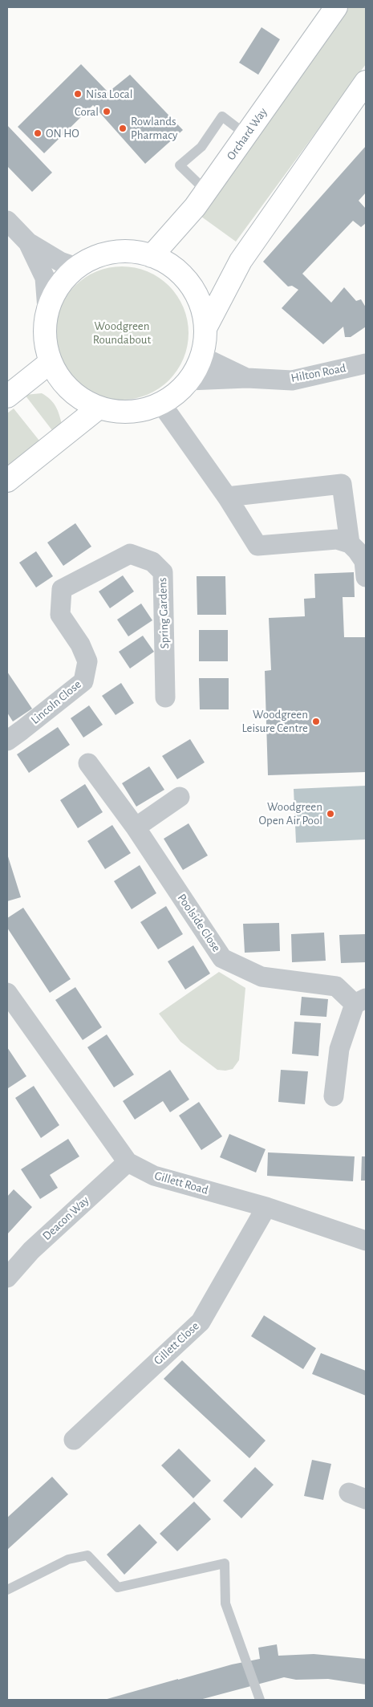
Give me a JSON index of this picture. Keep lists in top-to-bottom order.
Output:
{
  "streets": {
    "street": [
      "Orchard Way",
      "Hilton Road",
      "Spring Gardens",
      "Lincoln Close",
      "Poolside Close",
      "Gillett Road",
      "Deacon Way",
      "Gillett Close"
    ]
  },
  "crossings": [
    ["Spring Gardens", "Lincoln Close"],
    ["Gillett Road", "Deacon Way"],
    ["Gillett Road", "Gillett Close"]
  ],
  "parks": ["Woodgreen Roundabout"],
  "places": [
    "Nisa Local",
    "Coral",
    "Rowlands Pharmacy",
    "ON HO",
    "Woodgreen Leisure Centre",
    "Woodgreen Open Air Pool"
  ]
}
